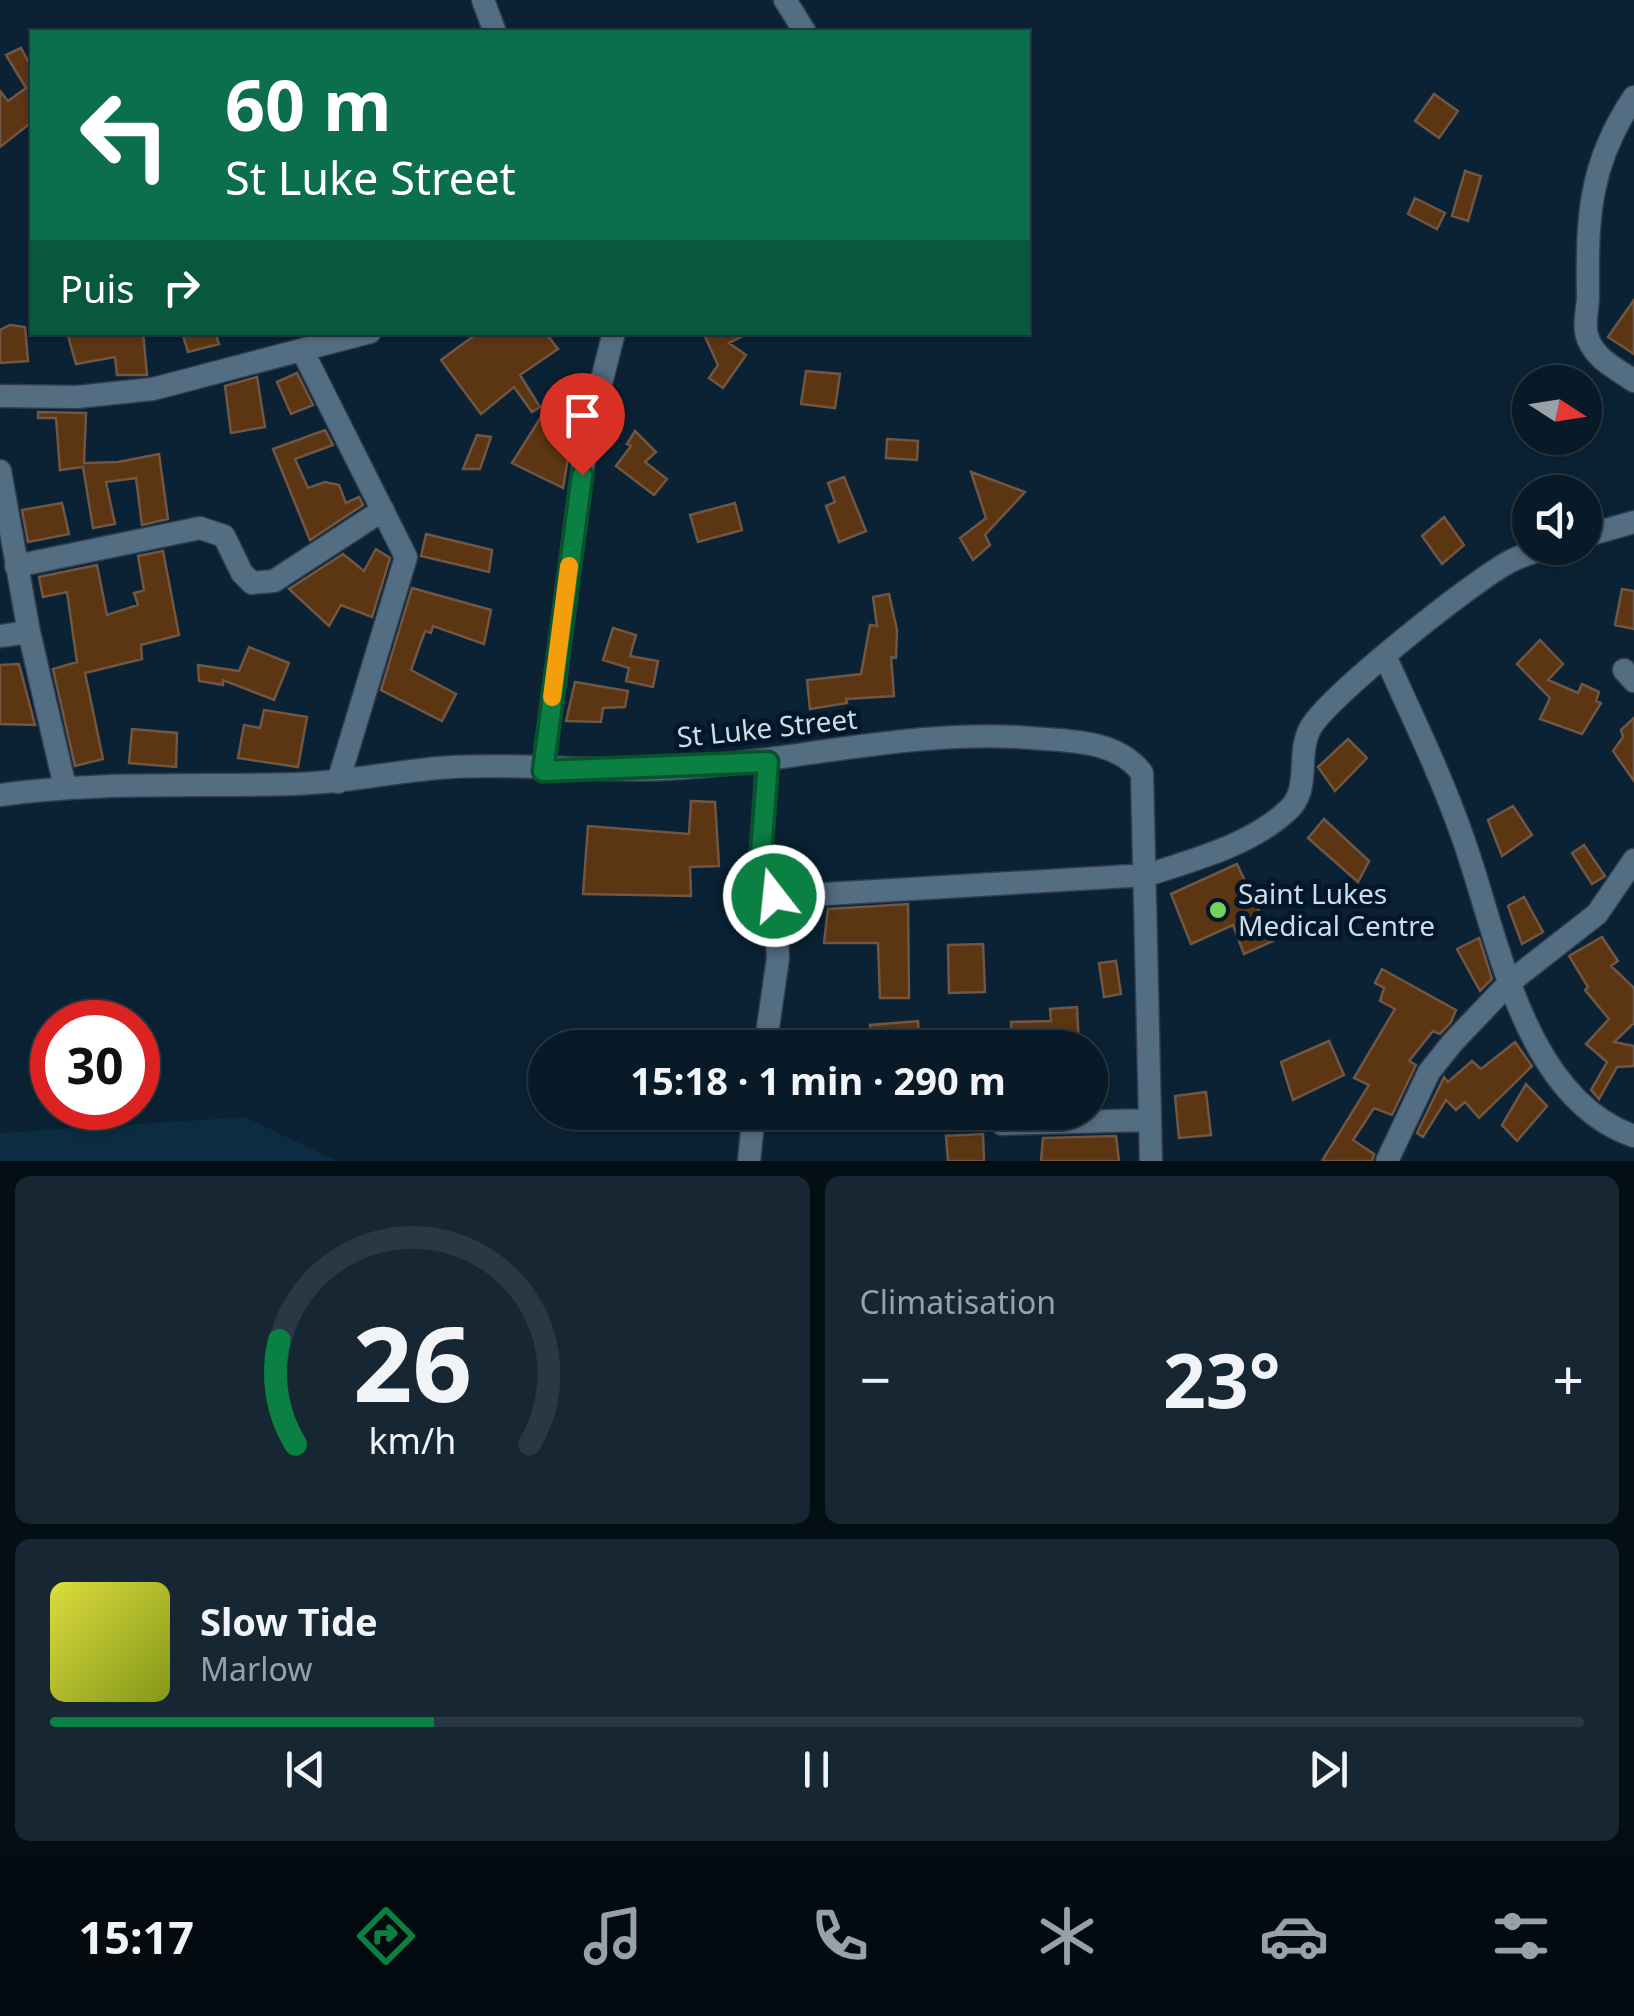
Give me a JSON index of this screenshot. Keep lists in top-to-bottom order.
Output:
{
  "streets": {
    "street": ["St Luke Street"]
  },
  "places": ["Saint Lukes Medical Centre"],
  "north": "right",
  "page": {
    "turn": ["60 m", "St Luke Street"],
    "then": "Puis",
    "limit": "30",
    "trip": "15:18 · 1 min · 290 m",
    "tile": "Climatisation",
    "heat": ["−", "23°", "+"],
    "song": ["Slow Tide", "Marlow"],
    "tabs": "15:17",
    "gauge": ["26", "km/h"]
  }
}
